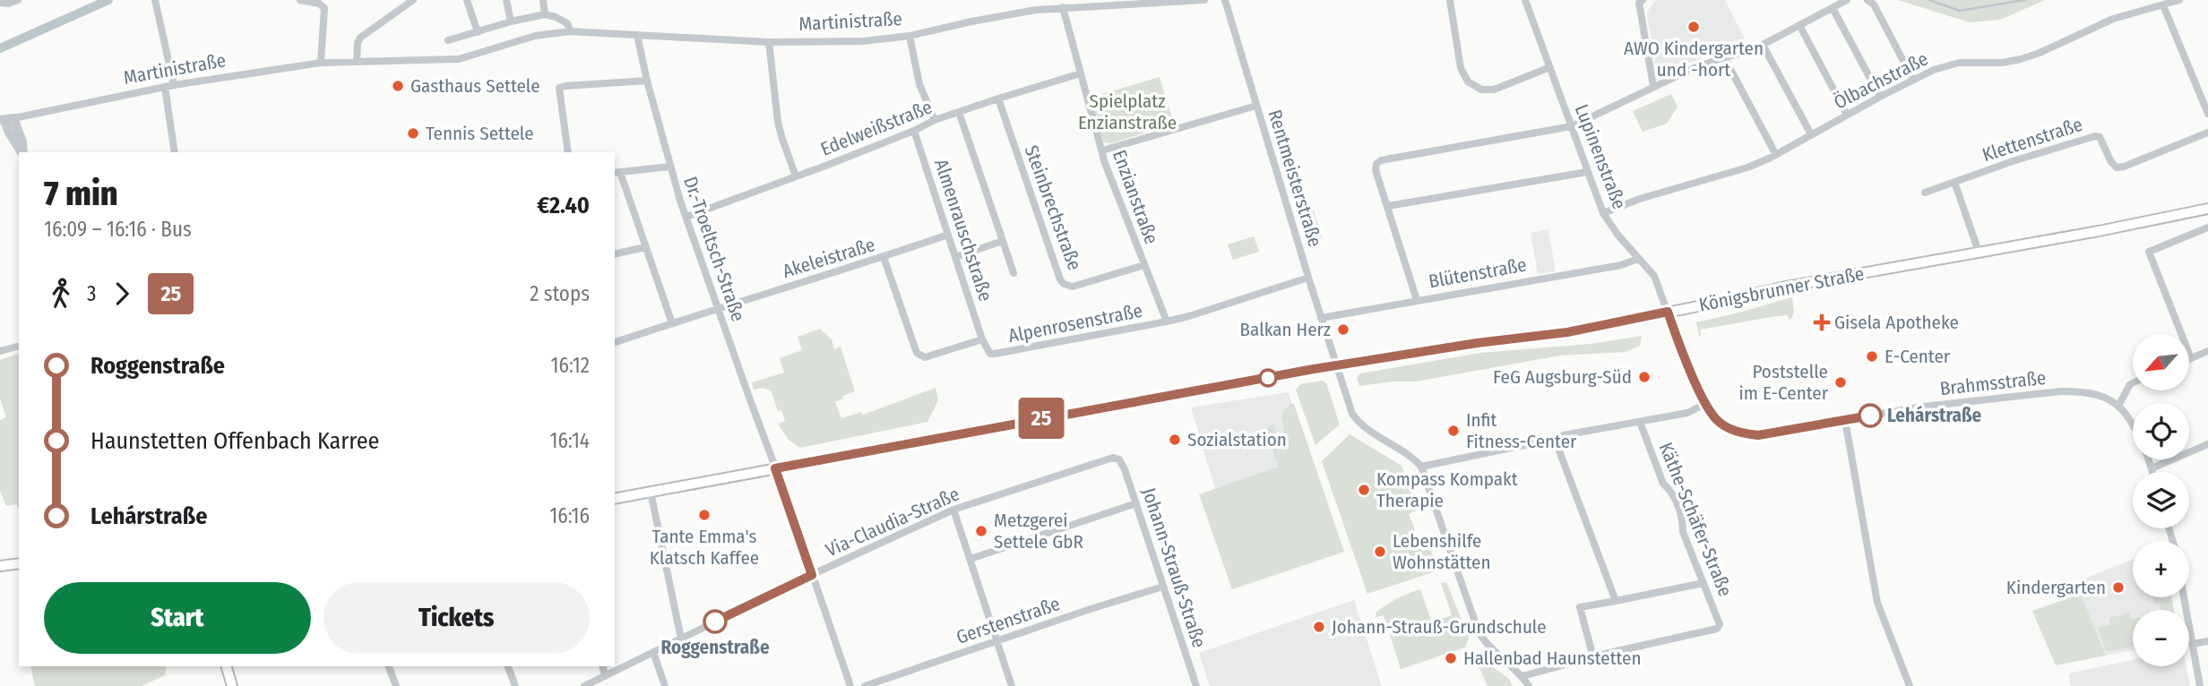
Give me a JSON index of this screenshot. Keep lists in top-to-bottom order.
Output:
{
  "streets": {
    "main road": ["Königsbrunner Straße"],
    "street": [
      "Martinistraße",
      "Ölbachstraße",
      "Edelweißstraße",
      "Klettenstraße",
      "Lupinenstraße",
      "Rentmeisterstraße",
      "Enzianstraße",
      "Steinbrechstraße",
      "Almenrauschstraße",
      "Dr.-Troeltsch-Straße",
      "Akeleistraße",
      "Blütenstraße",
      "Alpenrosenstraße",
      "Brahmsstraße",
      "Käthe-Schäfer-Straße",
      "Via-Claudia-Straße",
      "Johann-Strauß-Straße",
      "Gerstenstraße"
    ]
  },
  "crossings": [
    ["Martinistraße", "Enzianstraße"],
    ["Martinistraße", "Dr.-Troeltsch-Straße"],
    ["Ölbachstraße", "Lupinenstraße"],
    ["Edelweißstraße", "Enzianstraße"],
    ["Edelweißstraße", "Steinbrechstraße"],
    ["Edelweißstraße", "Almenrauschstraße"],
    ["Edelweißstraße", "Dr.-Troeltsch-Straße"],
    ["Lupinenstraße", "Blütenstraße"],
    ["Lupinenstraße", "Königsbrunner Straße"],
    ["Lupinenstraße", "Brahmsstraße"],
    ["Rentmeisterstraße", "Blütenstraße"],
    ["Rentmeisterstraße", "Königsbrunner Straße"],
    ["Rentmeisterstraße", "Alpenrosenstraße"],
    ["Enzianstraße", "Steinbrechstraße"],
    ["Enzianstraße", "Alpenrosenstraße"],
    ["Almenrauschstraße", "Akeleistraße"],
    ["Almenrauschstraße", "Alpenrosenstraße"],
    ["Dr.-Troeltsch-Straße", "Akeleistraße"],
    ["Dr.-Troeltsch-Straße", "Königsbrunner Straße"],
    ["Akeleistraße", "Alpenrosenstraße"],
    ["Königsbrunner Straße", "Brahmsstraße"],
    ["Via-Claudia-Straße", "Johann-Strauß-Straße"],
    ["Johann-Strauß-Straße", "Gerstenstraße"]
  ],
  "parks": ["Spielplatz Enzianstraße"],
  "places": {
    "other": [
      "AWO Kindergarten und -hort",
      "Gasthaus Settele",
      "Tennis Settele",
      "Balkan Herz",
      "E-Center",
      "FeG Augsburg-Süd",
      "Poststelle im E-Center",
      "Lehárstraße",
      "Infit Fitness-Center",
      "Sozialstation",
      "Kompass Kompakt Therapie",
      "Tante Emma's Klatsch Kaffee",
      "Metzgerei Settele GbR",
      "Lebenshilfe Wohnstätten",
      "Kindergarten",
      "Roggenstraße",
      "Johann-Strauß-Grundschule",
      "Hallenbad Haunstetten"
    ],
    "health": ["Gisela Apotheke"]
  },
  "lines": ["bus line 25"],
  "north": "bottom left",
  "page": {
    "on_map": "25",
    "heading": ["7 min", "16:09 – 16:16 · Bus", "€2.40"],
    "legs": ["3", "25", "2 stops"],
    "list": [
      {
        "name": "Roggenstraße",
        "value": "16:12"
      },
      {
        "name": "Haunstetten Offenbach Karree",
        "value": "16:14"
      },
      {
        "name": "Lehárstraße",
        "value": "16:16"
      }
    ],
    "map_buttons": ["+", "−"],
    "buttons": ["Start", "Tickets"]
  }
}
